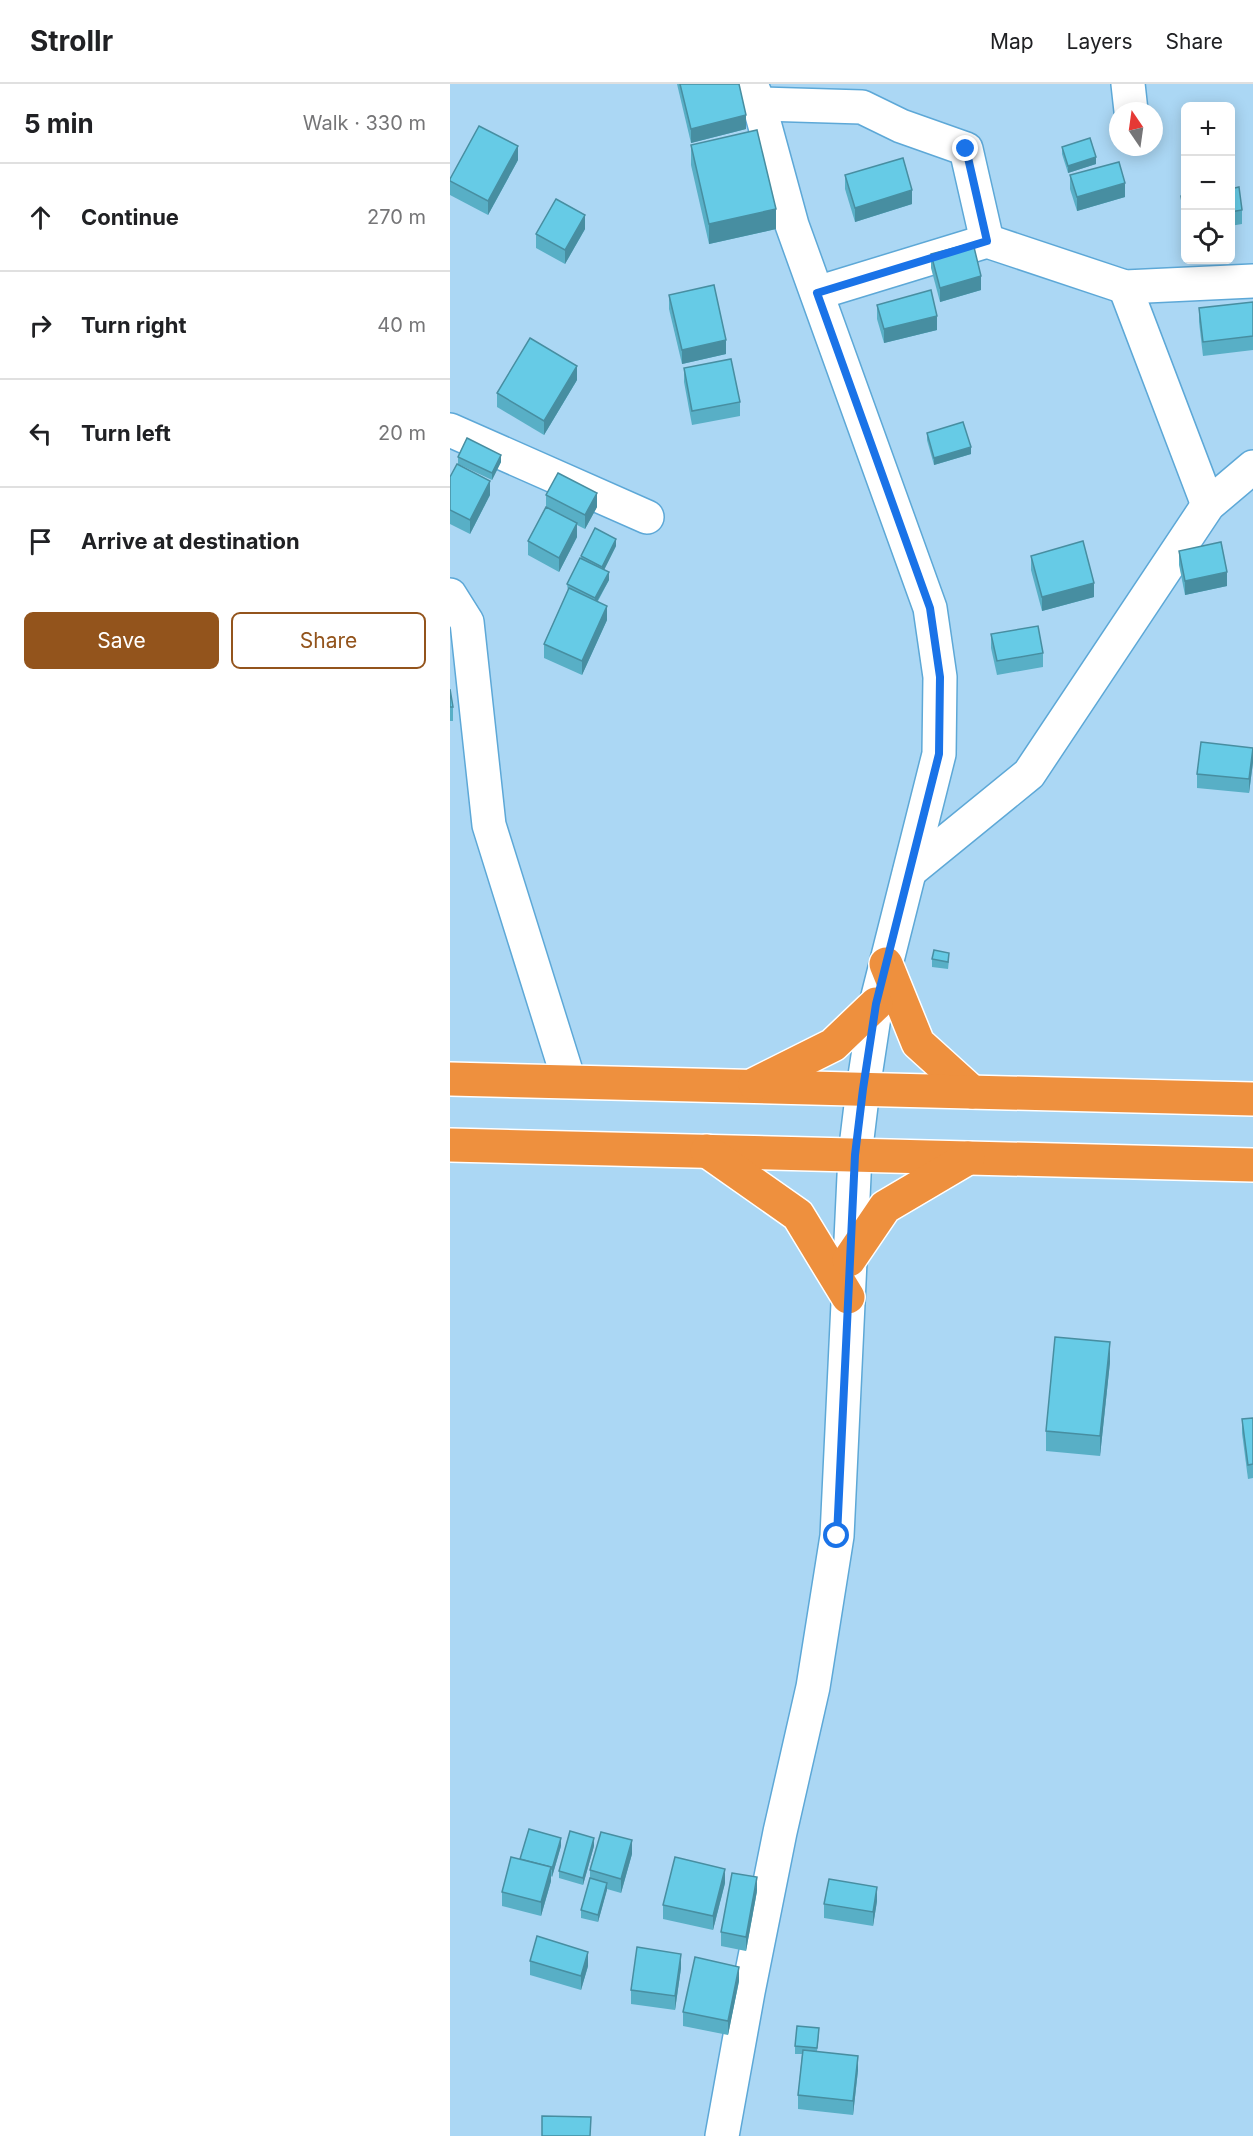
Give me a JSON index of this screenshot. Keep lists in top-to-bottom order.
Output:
{
  "north": "top",
  "page": {
    "header": "Strollr",
    "nav": ["Map", "Layers", "Share"],
    "heading": ["5 min", "Walk · 330 m"],
    "map_buttons": ["+", "−"],
    "list": [
      ["Continue", "270 m"],
      ["Turn right", "40 m"],
      ["Turn left", "20 m"],
      "Arrive at destination"
    ],
    "buttons": ["Save", "Share"]
  }
}
